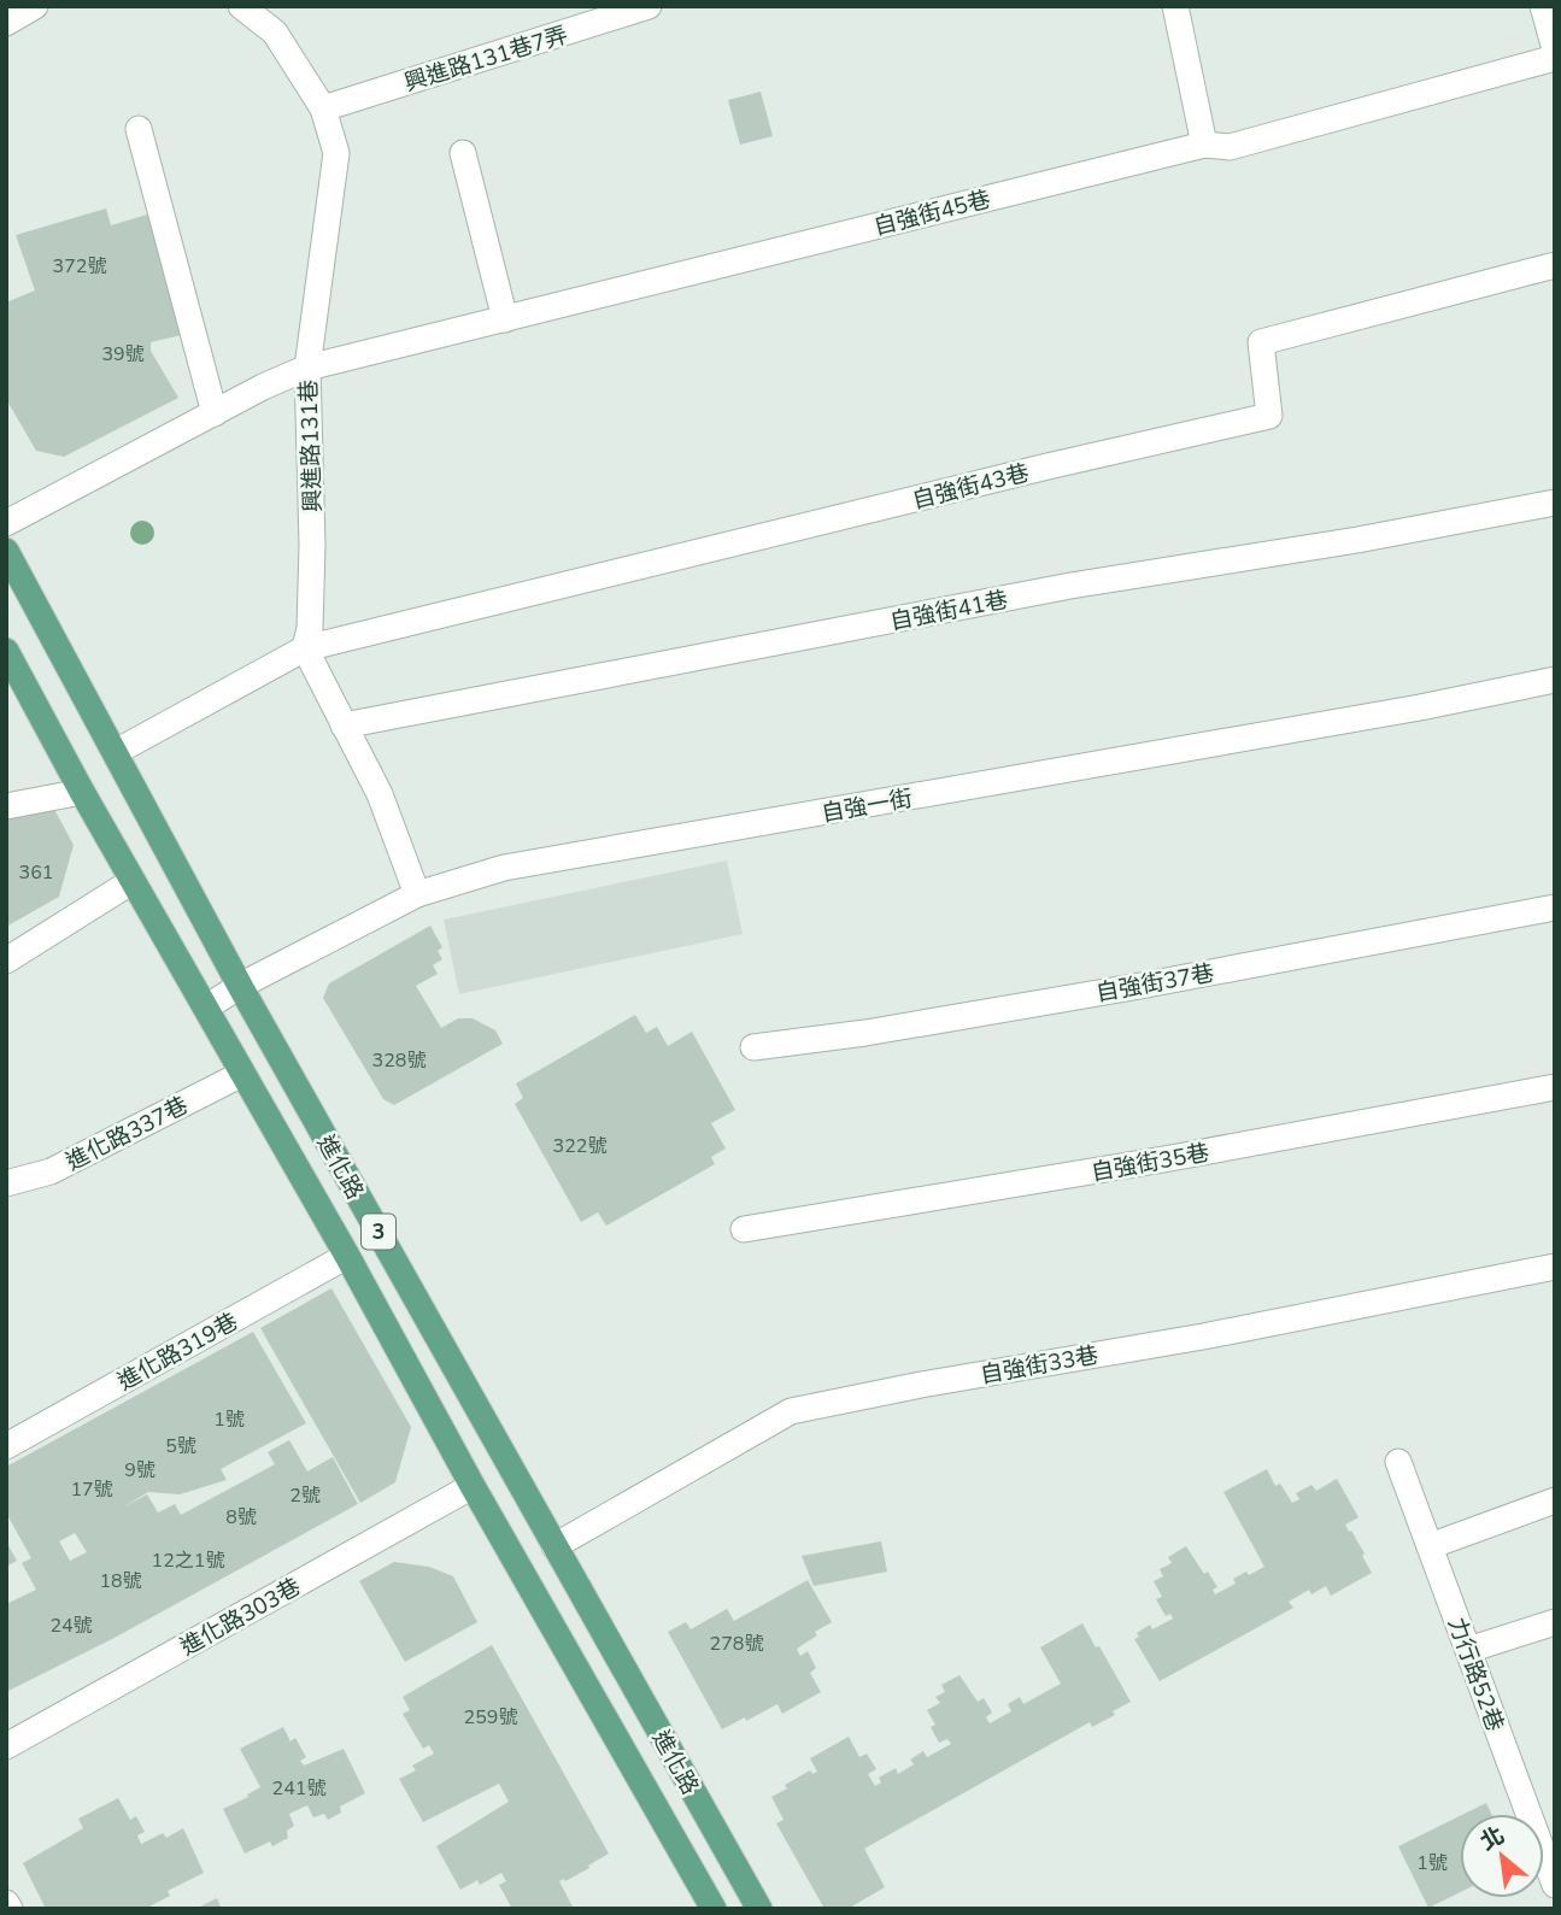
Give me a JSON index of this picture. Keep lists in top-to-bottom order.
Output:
{
  "streets": {
    "main road": ["進化路", "3"],
    "street": [
      "興進路131巷7弄",
      "自強街45巷",
      "興進路131巷",
      "自強街43巷",
      "自強街41巷",
      "自強一街",
      "自強街37巷",
      "進化路337巷",
      "自強街35巷",
      "進化路319巷",
      "自強街33巷",
      "進化路303巷",
      "力行路52巷"
    ]
  },
  "crossings": [
    ["興進路131巷7弄", "興進路131巷"],
    ["自強街45巷", "興進路131巷"],
    ["興進路131巷", "自強街43巷"],
    ["自強一街", "進化路"],
    ["進化路337巷", "進化路"],
    ["進化路", "進化路319巷"],
    ["進化路", "自強街33巷"],
    ["進化路", "進化路303巷"]
  ],
  "house_numbers": [
    "372號",
    "39號",
    "361",
    "328號",
    "322號",
    "1號",
    "5號",
    "9號",
    "17號",
    "2號",
    "8號",
    "12之1號",
    "18號",
    "24號",
    "278號",
    "259號",
    "241號",
    "1號"
  ],
  "north": "top left"
}
